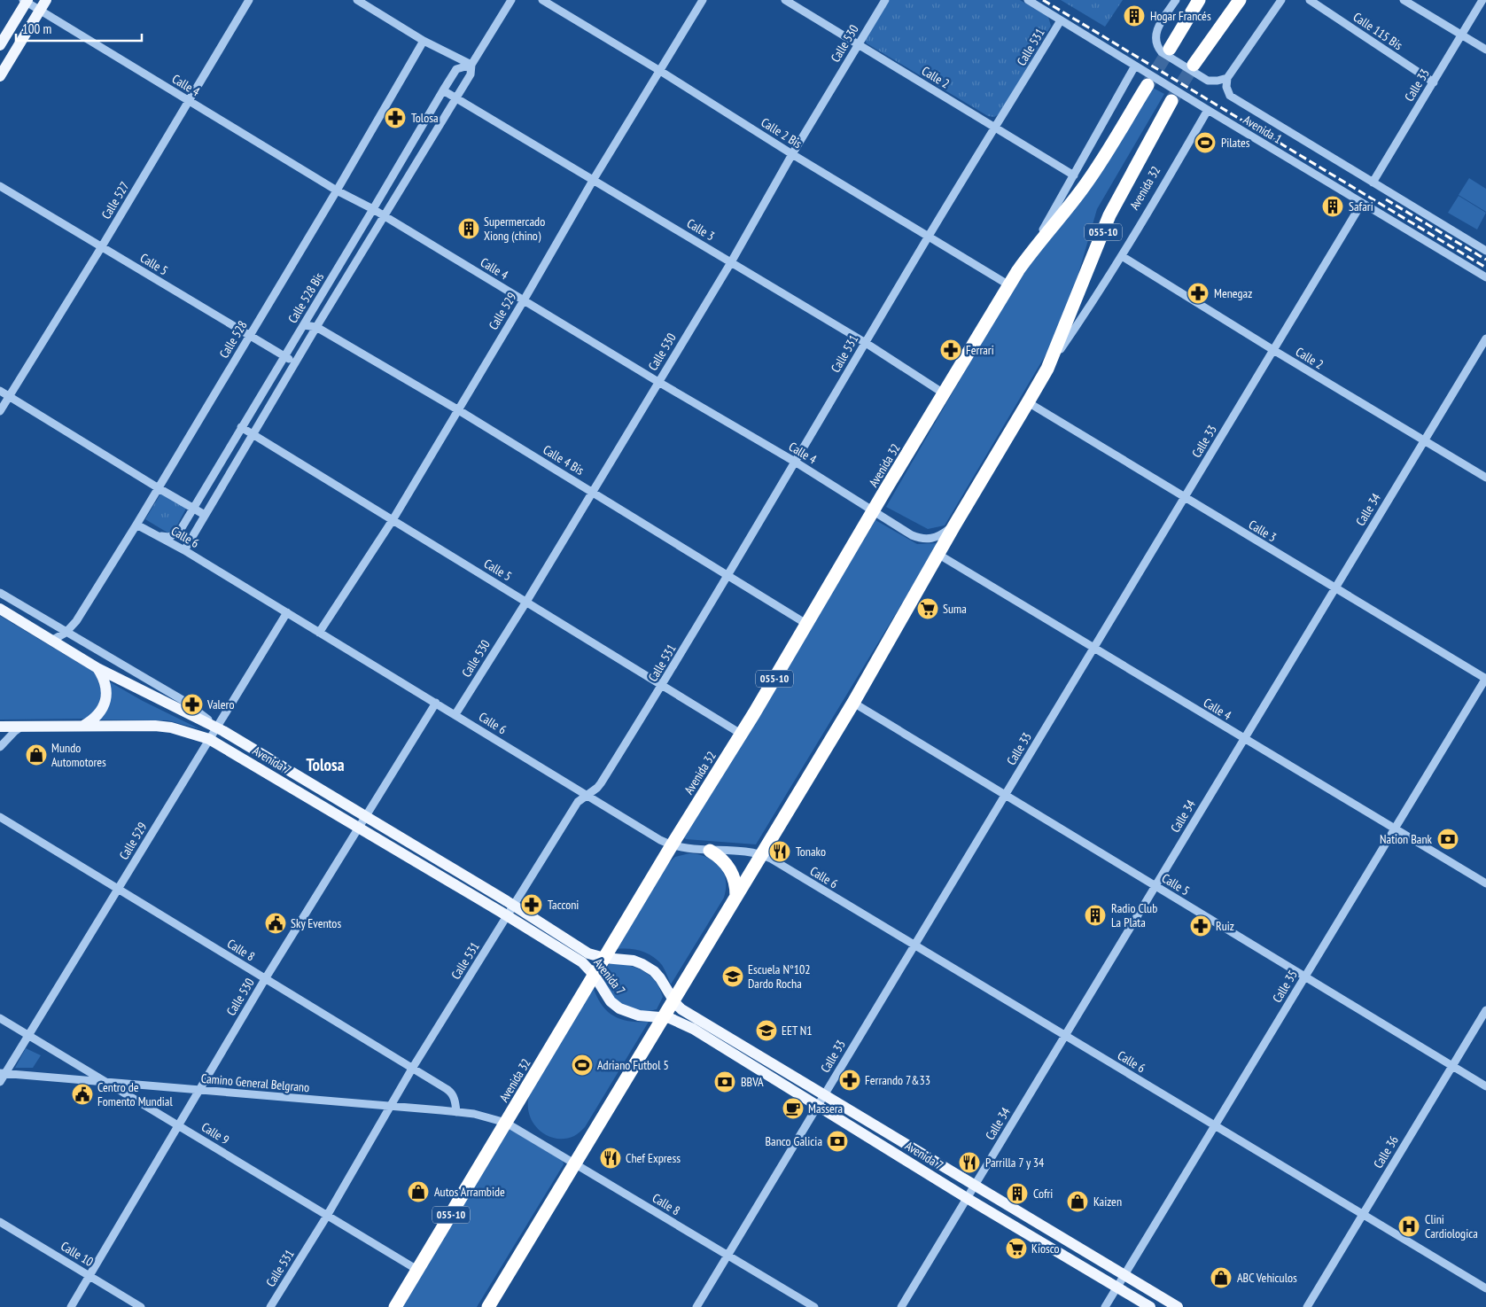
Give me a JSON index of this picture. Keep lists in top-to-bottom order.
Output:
{
  "streets": {
    "highway": ["Avenida 32", "055-10"],
    "main road": ["Avenida 7"],
    "street": [
      "Calle 115 Bis",
      "Calle 530",
      "Calle 531",
      "Calle 2",
      "Calle 4",
      "Calle 33",
      "Avenida 1",
      "Calle 2 Bis",
      "Calle 527",
      "Calle 3",
      "Calle 5",
      "Calle 528 Bis",
      "Calle 529",
      "Calle 528",
      "Calle 4 Bis",
      "Calle 34",
      "Calle 6",
      "Calle 8",
      "Calle 35",
      "Camino General Belgrano",
      "Calle 9",
      "Calle 36",
      "Calle 10"
    ]
  },
  "crossings": [
    ["Calle 115 Bis", "Calle 33"],
    ["Calle 530", "Calle 2"],
    ["Calle 530", "Calle 4"],
    ["Calle 530", "Calle 2 Bis"],
    ["Calle 530", "Calle 3"],
    ["Calle 530", "Calle 5"],
    ["Calle 530", "Calle 4 Bis"],
    ["Calle 530", "Calle 6"],
    ["Calle 530", "Avenida 7"],
    ["Calle 530", "Calle 8"],
    ["Calle 530", "Camino General Belgrano"],
    ["Calle 530", "Calle 9"],
    ["Calle 530", "Calle 10"],
    ["Calle 531", "Calle 2"],
    ["Calle 531", "Calle 4"],
    ["Calle 531", "Avenida 1"],
    ["Calle 531", "Calle 2 Bis"],
    ["Calle 531", "Calle 3"],
    ["Calle 531", "Calle 5"],
    ["Calle 531", "Calle 4 Bis"],
    ["Calle 531", "Calle 6"],
    ["Calle 531", "Avenida 7"],
    ["Calle 531", "Calle 8"],
    ["Calle 531", "Camino General Belgrano"],
    ["Calle 531", "Calle 9"],
    ["Calle 2", "Calle 33"],
    ["Calle 2", "Avenida 32"],
    ["Calle 2", "Calle 34"],
    ["Calle 4", "Calle 33"],
    ["Calle 4", "Avenida 32"],
    ["Calle 4", "Calle 527"],
    ["Calle 4", "Calle 528 Bis"],
    ["Calle 4", "Calle 529"],
    ["Calle 4", "Calle 528"],
    ["Calle 4", "Calle 34"],
    ["Calle 4", "Calle 35"],
    ["Calle 33", "Avenida 1"],
    ["Calle 33", "Calle 3"],
    ["Calle 33", "Calle 5"],
    ["Calle 33", "Calle 6"],
    ["Calle 33", "Avenida 7"],
    ["Calle 33", "Calle 8"],
    ["Avenida 1", "Avenida 32"],
    ["Calle 2 Bis", "Avenida 32"],
    ["Calle 2 Bis", "Calle 529"],
    ["Avenida 32", "Calle 3"],
    ["Avenida 32", "Calle 5"],
    ["Avenida 32", "Calle 4 Bis"],
    ["Avenida 32", "Calle 6"],
    ["Avenida 32", "Avenida 7"],
    ["Avenida 32", "Calle 8"],
    ["Avenida 32", "Camino General Belgrano"],
    ["Avenida 32", "Calle 9"],
    ["Calle 527", "Calle 5"],
    ["Calle 3", "Calle 528 Bis"],
    ["Calle 3", "Calle 529"],
    ["Calle 3", "Calle 34"],
    ["Calle 3", "Calle 35"],
    ["Calle 5", "Calle 528 Bis"],
    ["Calle 5", "Calle 529"],
    ["Calle 5", "Calle 528"],
    ["Calle 5", "Calle 34"],
    ["Calle 5", "Calle 35"],
    ["Calle 5", "Calle 36"],
    ["Calle 528 Bis", "Calle 4 Bis"],
    ["Calle 528 Bis", "Calle 6"],
    ["Calle 529", "Calle 4 Bis"],
    ["Calle 529", "Calle 6"],
    ["Calle 529", "Avenida 7"],
    ["Calle 529", "Calle 8"],
    ["Calle 529", "Camino General Belgrano"],
    ["Calle 529", "Calle 9"],
    ["Calle 528", "Calle 6"],
    ["Calle 528", "Avenida 7"],
    ["Calle 34", "Calle 6"],
    ["Calle 34", "Avenida 7"],
    ["Calle 6", "Calle 35"],
    ["Calle 6", "Calle 36"],
    ["Avenida 7", "Calle 35"],
    ["Calle 8", "Camino General Belgrano"],
    ["Camino General Belgrano", "Calle 9"]
  ],
  "districts": ["Tolosa"],
  "places": {
    "building": [
      "Hogar Francés",
      "Safari",
      "Supermercado Xiong (chino)",
      "Radio Club La Plata",
      "Cofri"
    ],
    "pharmacy": [
      "Tolosa",
      "Menegaz",
      "Ferrari",
      "Valero",
      "Tacconi",
      "Ruiz",
      "Ferrando 7&33"
    ],
    "sports": ["Pilates", "Adriano Futbol 5"],
    "supermarket": ["Suma", "Kiosco"],
    "shop": [
      "Mundo Automotores",
      "Autos Arrambide",
      "Kaizen",
      "ABC Vehiculos"
    ],
    "bank": ["Nation Bank", "BBVA", "Banco Galicia"],
    "restaurant": ["Tonako", "Chef Express", "Parrilla 7 y 34"],
    "public building": ["Sky Eventos", "Centro de Fomento Mundial"],
    "school or university": ["Escuela N°102 Dardo Rocha", "EET N1"],
    "cafe": ["Massera"],
    "hospital": ["Clini Cardiologica"]
  },
  "scale_bar": "100 m"
}
